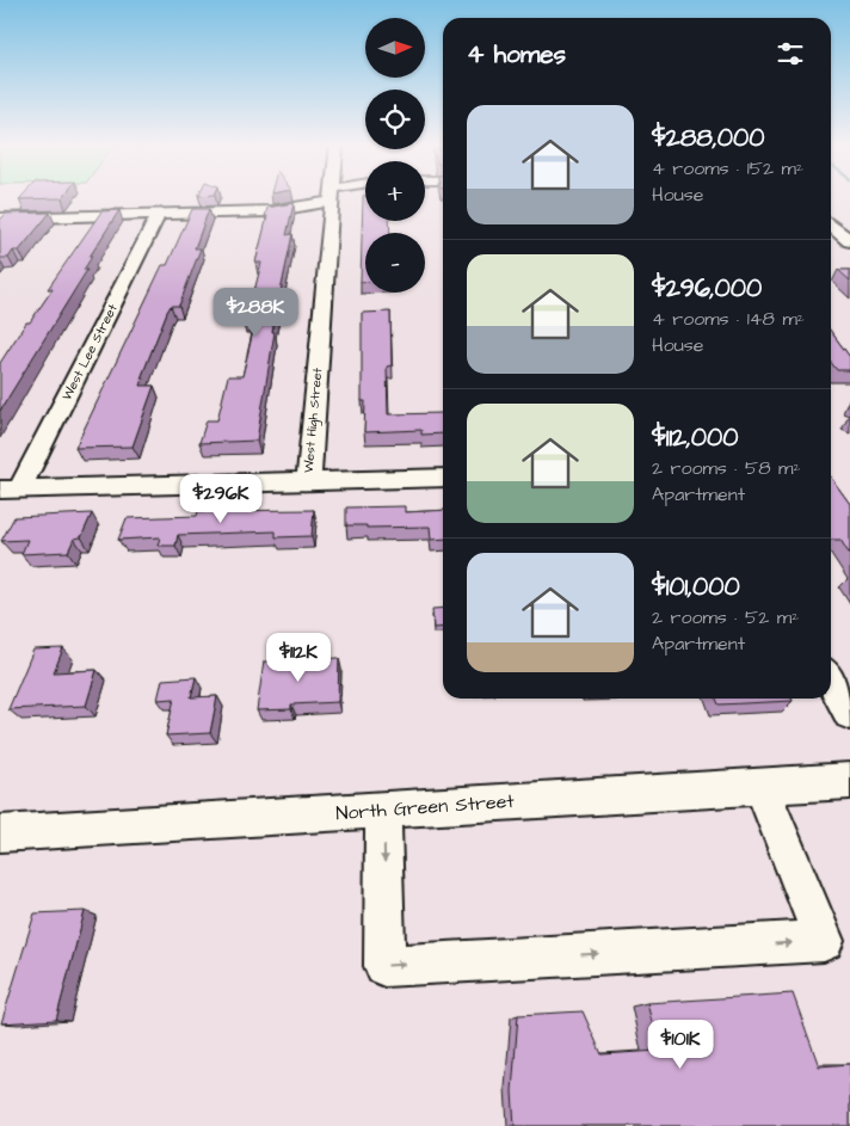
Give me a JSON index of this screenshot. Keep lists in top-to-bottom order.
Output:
{
  "streets": {
    "street": ["West Lee Street", "West High Street", "North Green Street"]
  },
  "north": "right",
  "page": {
    "map_buttons": ["+", "−"],
    "heading": "4 homes",
    "list": [
      {
        "name": "$288,000",
        "note": "4 rooms · 152 m² · House"
      },
      {
        "name": "$296,000",
        "note": "4 rooms · 148 m² · House"
      },
      {
        "name": "$112,000",
        "note": "2 rooms · 58 m² · Apartment"
      },
      {
        "name": "$101,000",
        "note": "2 rooms · 52 m² · Apartment"
      }
    ],
    "price": [
      "$288K",
      "$296K",
      "$112K",
      "$101K"
    ]
  }
}
